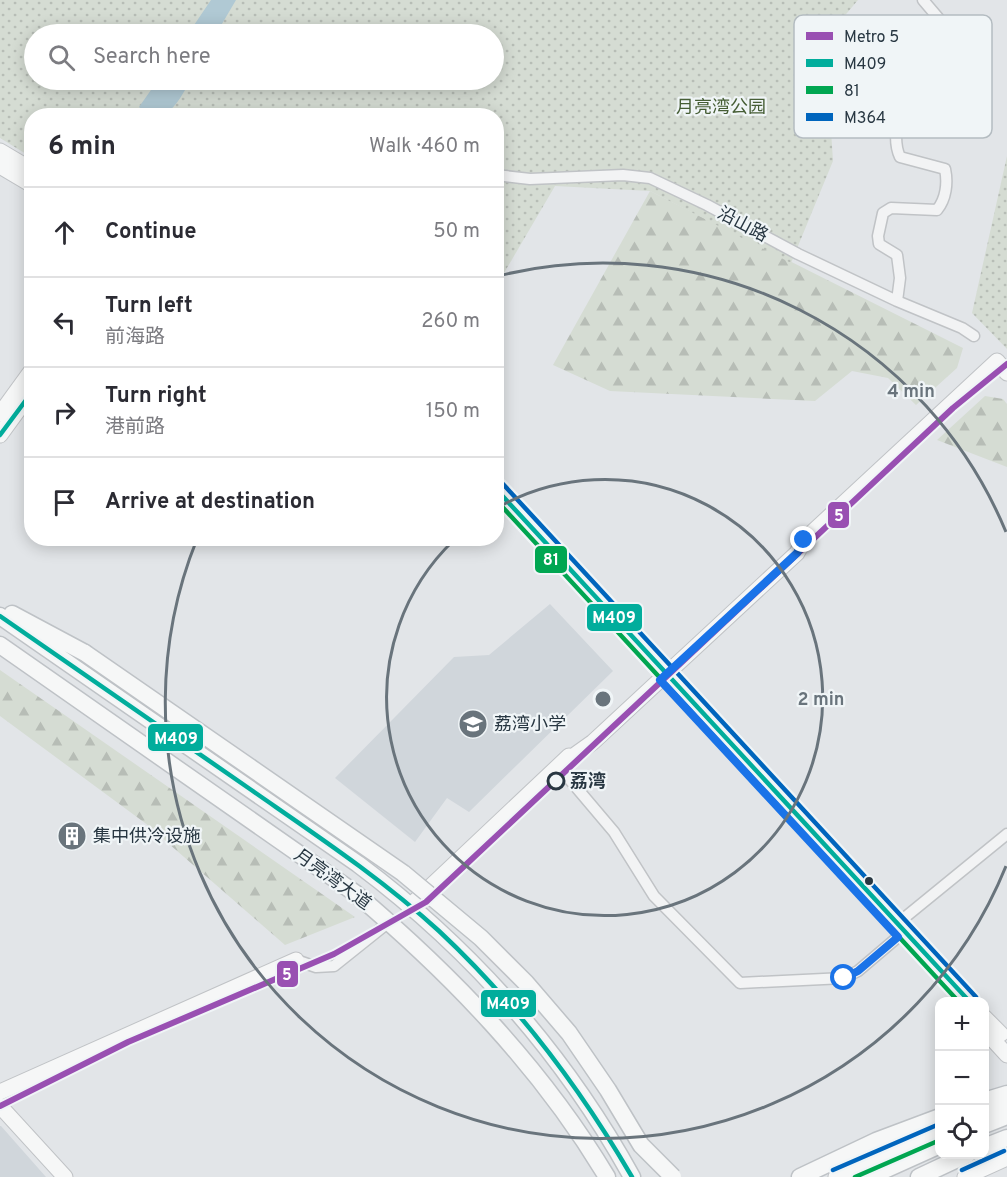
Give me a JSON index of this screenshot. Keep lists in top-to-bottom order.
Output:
{
  "streets": {
    "main road": ["月亮湾大道"],
    "street": ["沿山路"]
  },
  "parks": ["月亮湾公园"],
  "places": {
    "school or university": ["荔湾小学"],
    "other": ["荔湾"],
    "building": ["集中供冷设施"]
  },
  "lines": [
    "metro line 5",
    "transit line M409",
    "transit line M364",
    "transit line 81"
  ],
  "legend": [
    "Metro 5",
    "M409",
    "81",
    "M364"
  ],
  "page": {
    "search": "Search here",
    "heading": ["6 min", "Walk · 460 m"],
    "list": [
      ["Continue", "50 m"],
      ["Turn left", "前海路", "260 m"],
      ["Turn right", "港前路", "150 m"],
      "Arrive at destination"
    ],
    "map_buttons": ["+", "−"]
  },
  "rings": ["4 min", "2 min"]
}
